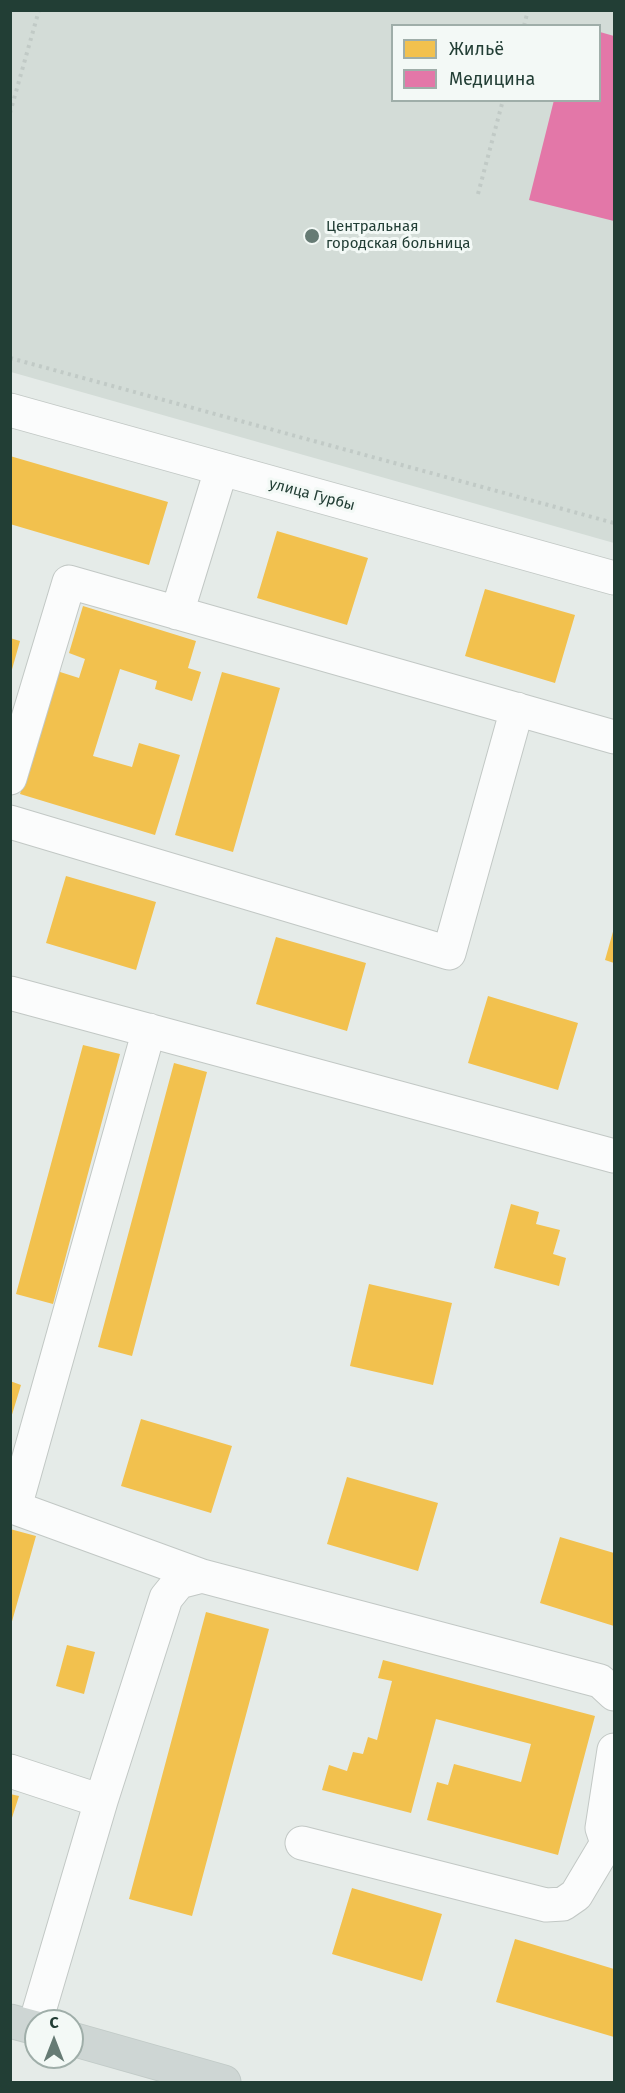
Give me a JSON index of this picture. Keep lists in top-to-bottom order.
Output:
{
  "streets": {
    "street": ["улица Гурбы"]
  },
  "places": ["Центральная городская больница"],
  "legend": ["Жильё", "Медицина"],
  "north": "top"
}
